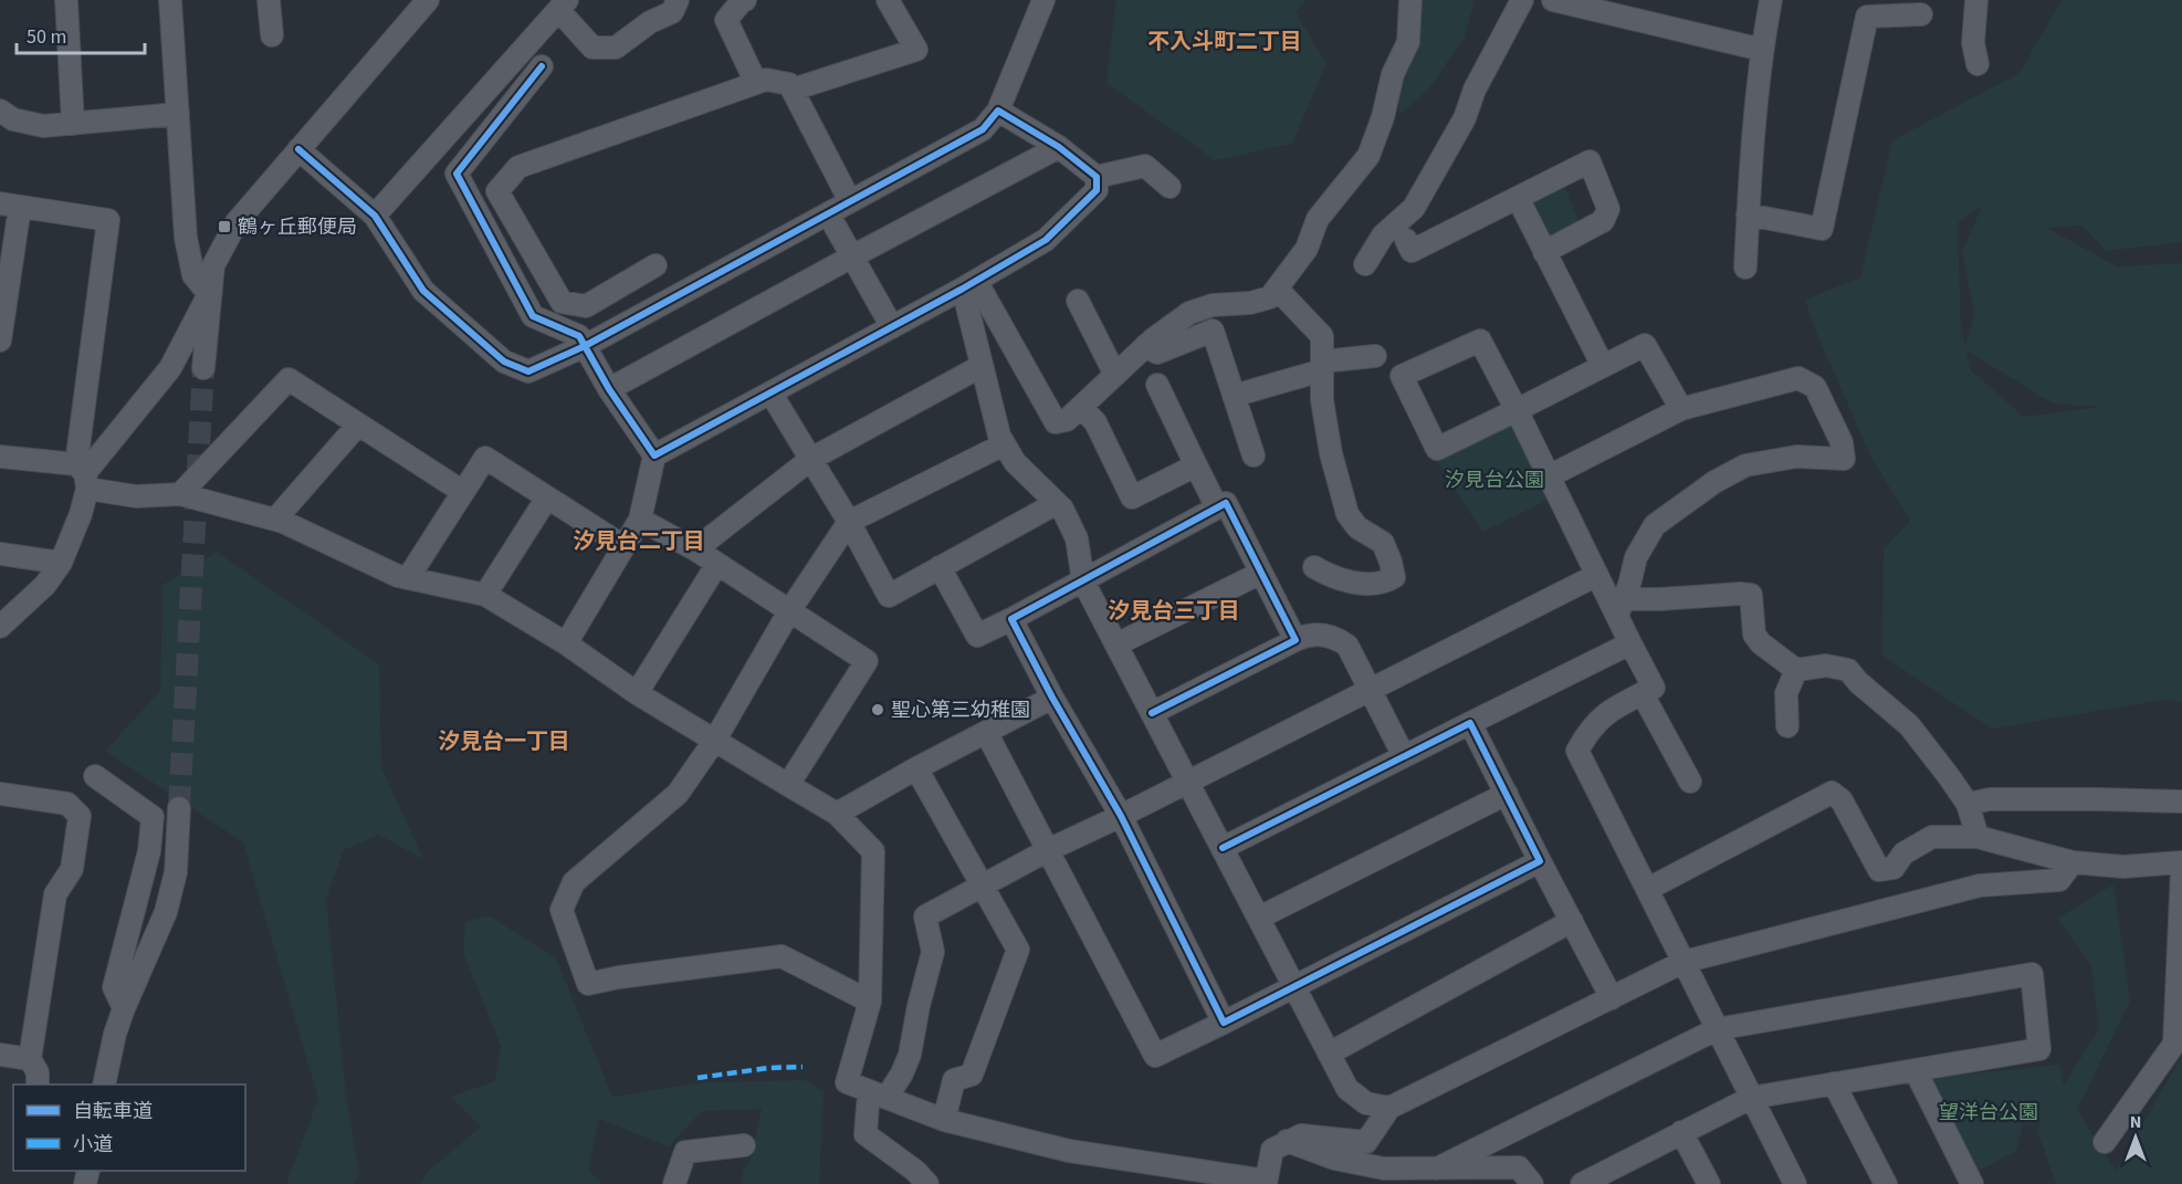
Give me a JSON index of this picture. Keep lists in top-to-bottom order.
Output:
{
  "districts": [
    "不入斗町二丁目",
    "汐見台二丁目",
    "汐見台三丁目",
    "汐見台一丁目"
  ],
  "parks": ["汐見台公園", "望洋台公園"],
  "places": {
    "transit": ["鶴ヶ丘郵便局"],
    "other": ["聖心第三幼稚園"]
  },
  "legend": ["自転車道", "小道"],
  "scale_bar": "50 m",
  "north": "top"
}
